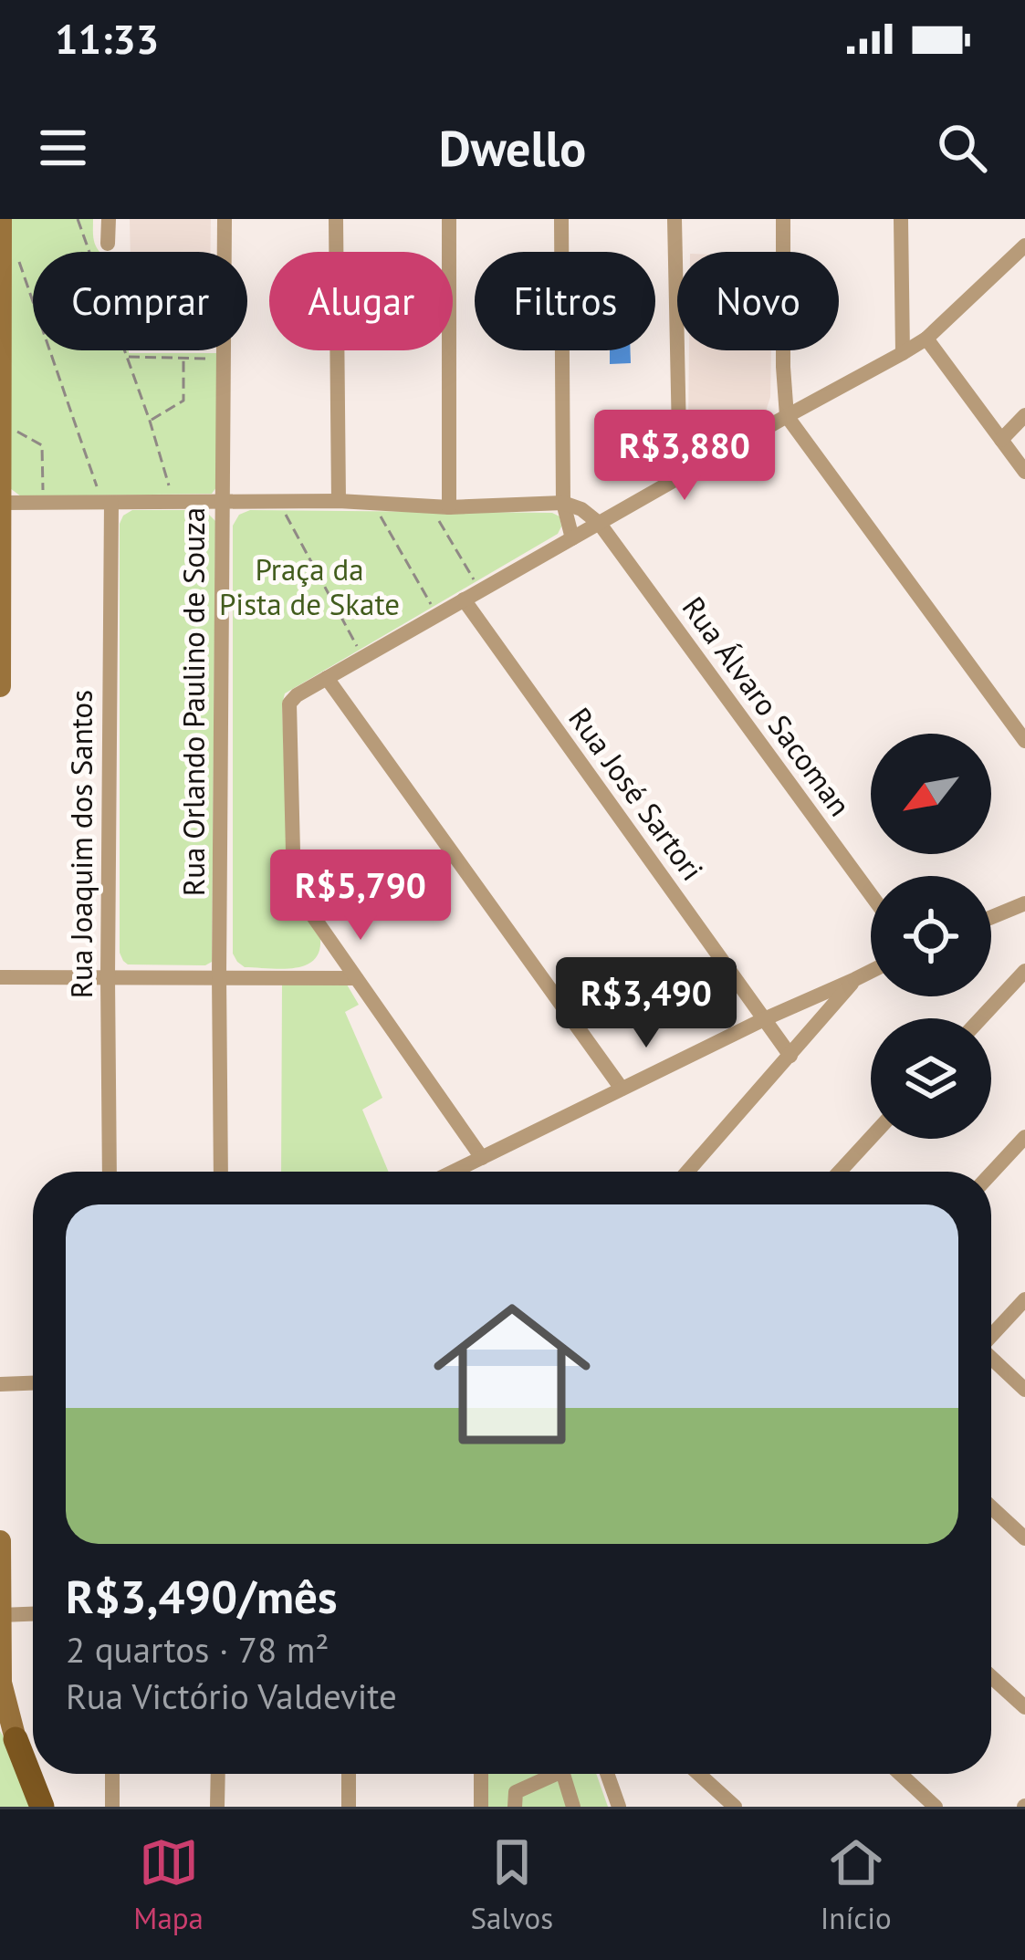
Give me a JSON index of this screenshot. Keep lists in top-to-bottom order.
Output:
{
  "streets": {
    "street": [
      "Rua Orlando Paulino de Souza",
      "Rua Álvaro Sacoman",
      "Rua José Sartori",
      "Rua Joaquim dos Santos"
    ]
  },
  "parks": ["Praça da Pista de Skate"],
  "north": "bottom left",
  "page": {
    "status": "11:33",
    "header": "Dwello",
    "chip": [
      "Comprar",
      "Alugar",
      "Filtros",
      "Novo"
    ],
    "price": ["R$3,880", "R$5,790", "R$3,490"],
    "list": [
      {
        "name": "R$3,490/mês",
        "note": "2 quartos · 78 m² · Rua Victório Valdevite"
      }
    ],
    "tabs": ["Mapa", "Salvos", "Início"]
  }
}
